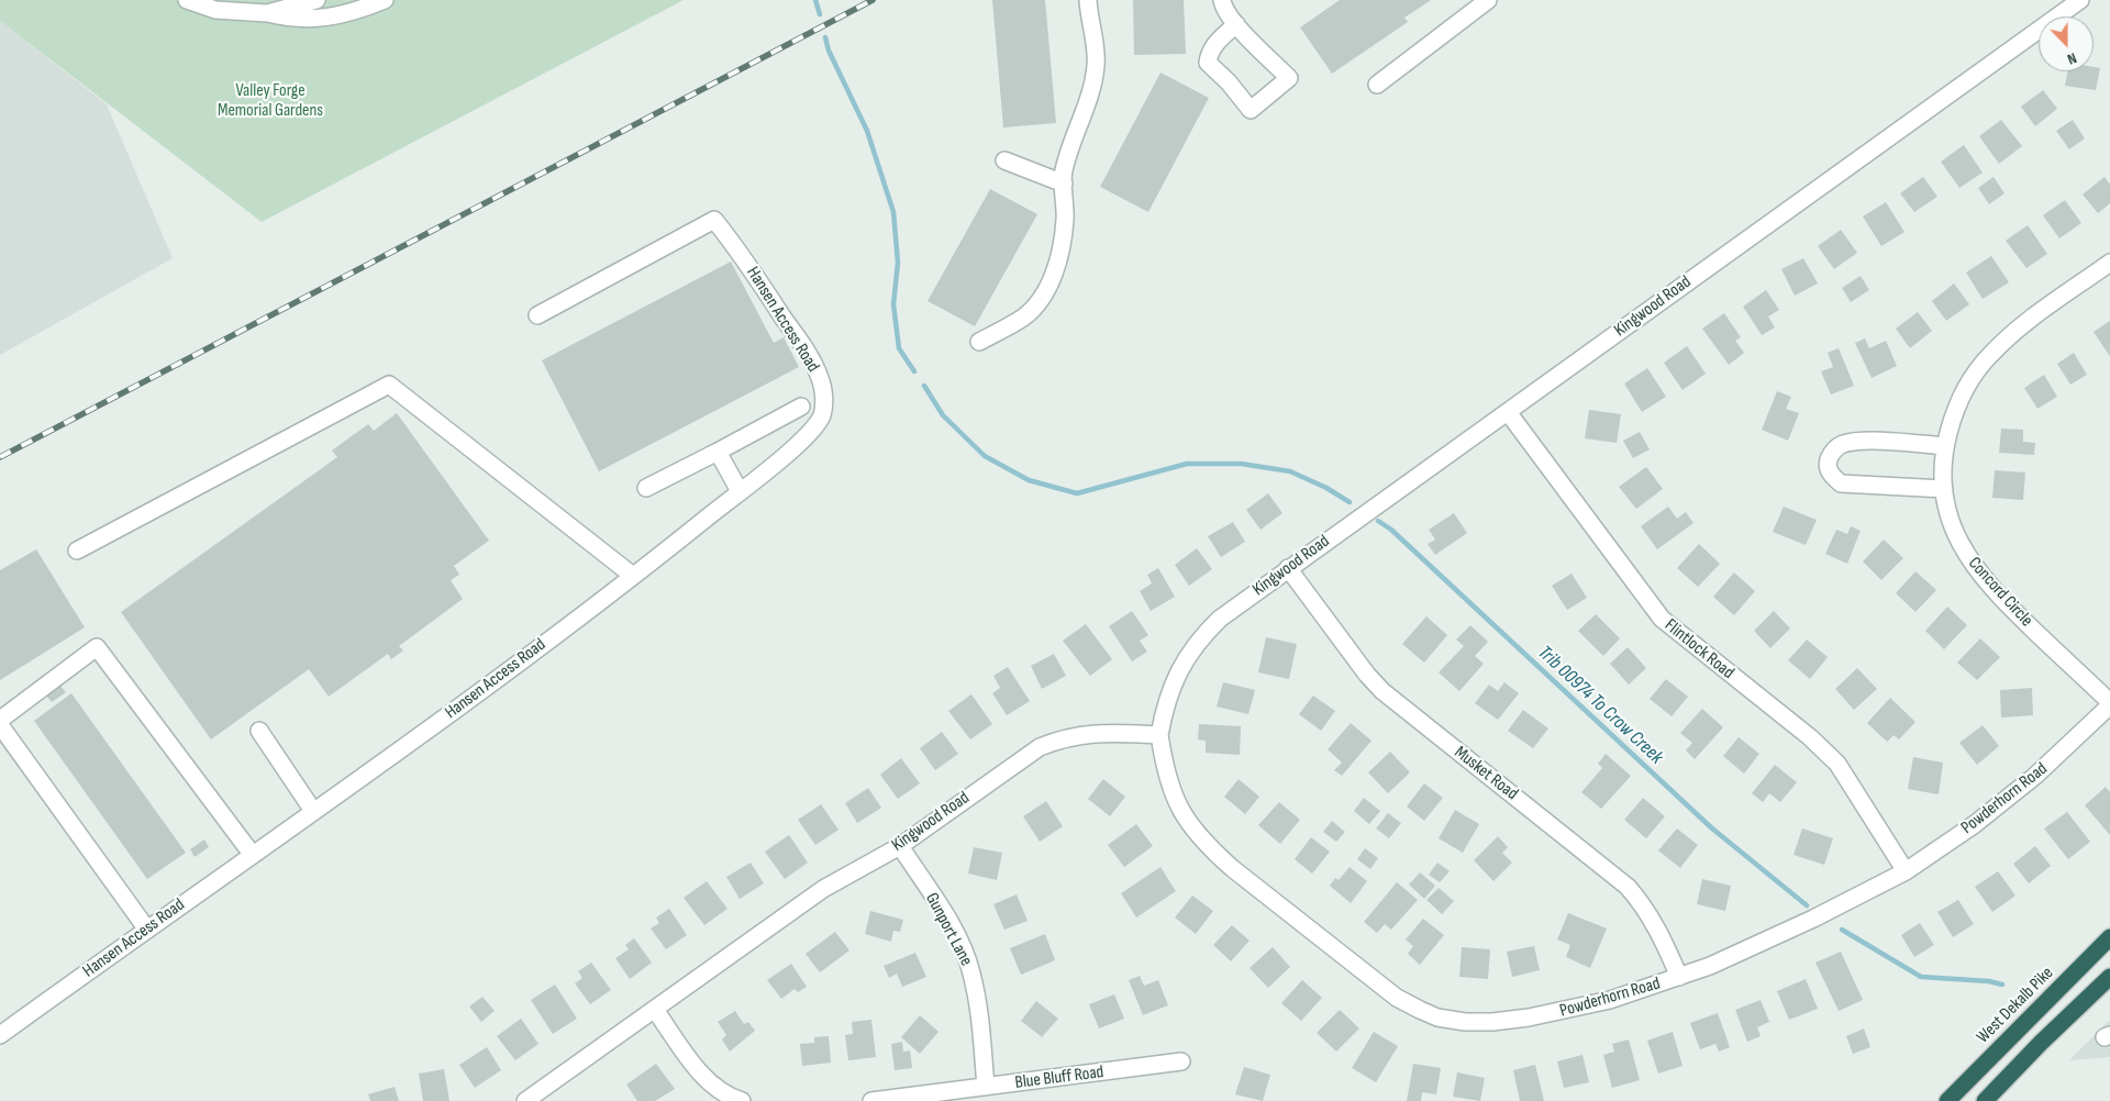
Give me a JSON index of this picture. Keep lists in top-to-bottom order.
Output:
{
  "streets": {
    "highway": ["West Dekalb Pike"],
    "street": [
      "Kingwood Road",
      "Hansen Access Road",
      "Concord Circle",
      "Flintlock Road",
      "Musket Road",
      "Powderhorn Road",
      "Gunport Lane",
      "Blue Bluff Road"
    ]
  },
  "crossings": [
    ["Kingwood Road", "Flintlock Road"],
    ["Kingwood Road", "Musket Road"],
    ["Kingwood Road", "Powderhorn Road"],
    ["Kingwood Road", "Gunport Lane"],
    ["Concord Circle", "Powderhorn Road"],
    ["Flintlock Road", "Powderhorn Road"],
    ["Musket Road", "Powderhorn Road"],
    ["Gunport Lane", "Blue Bluff Road"]
  ],
  "water": ["Trib 00974 To Crow Creek"],
  "parks": ["Valley Forge Memorial Gardens"],
  "north": "bottom"
}
